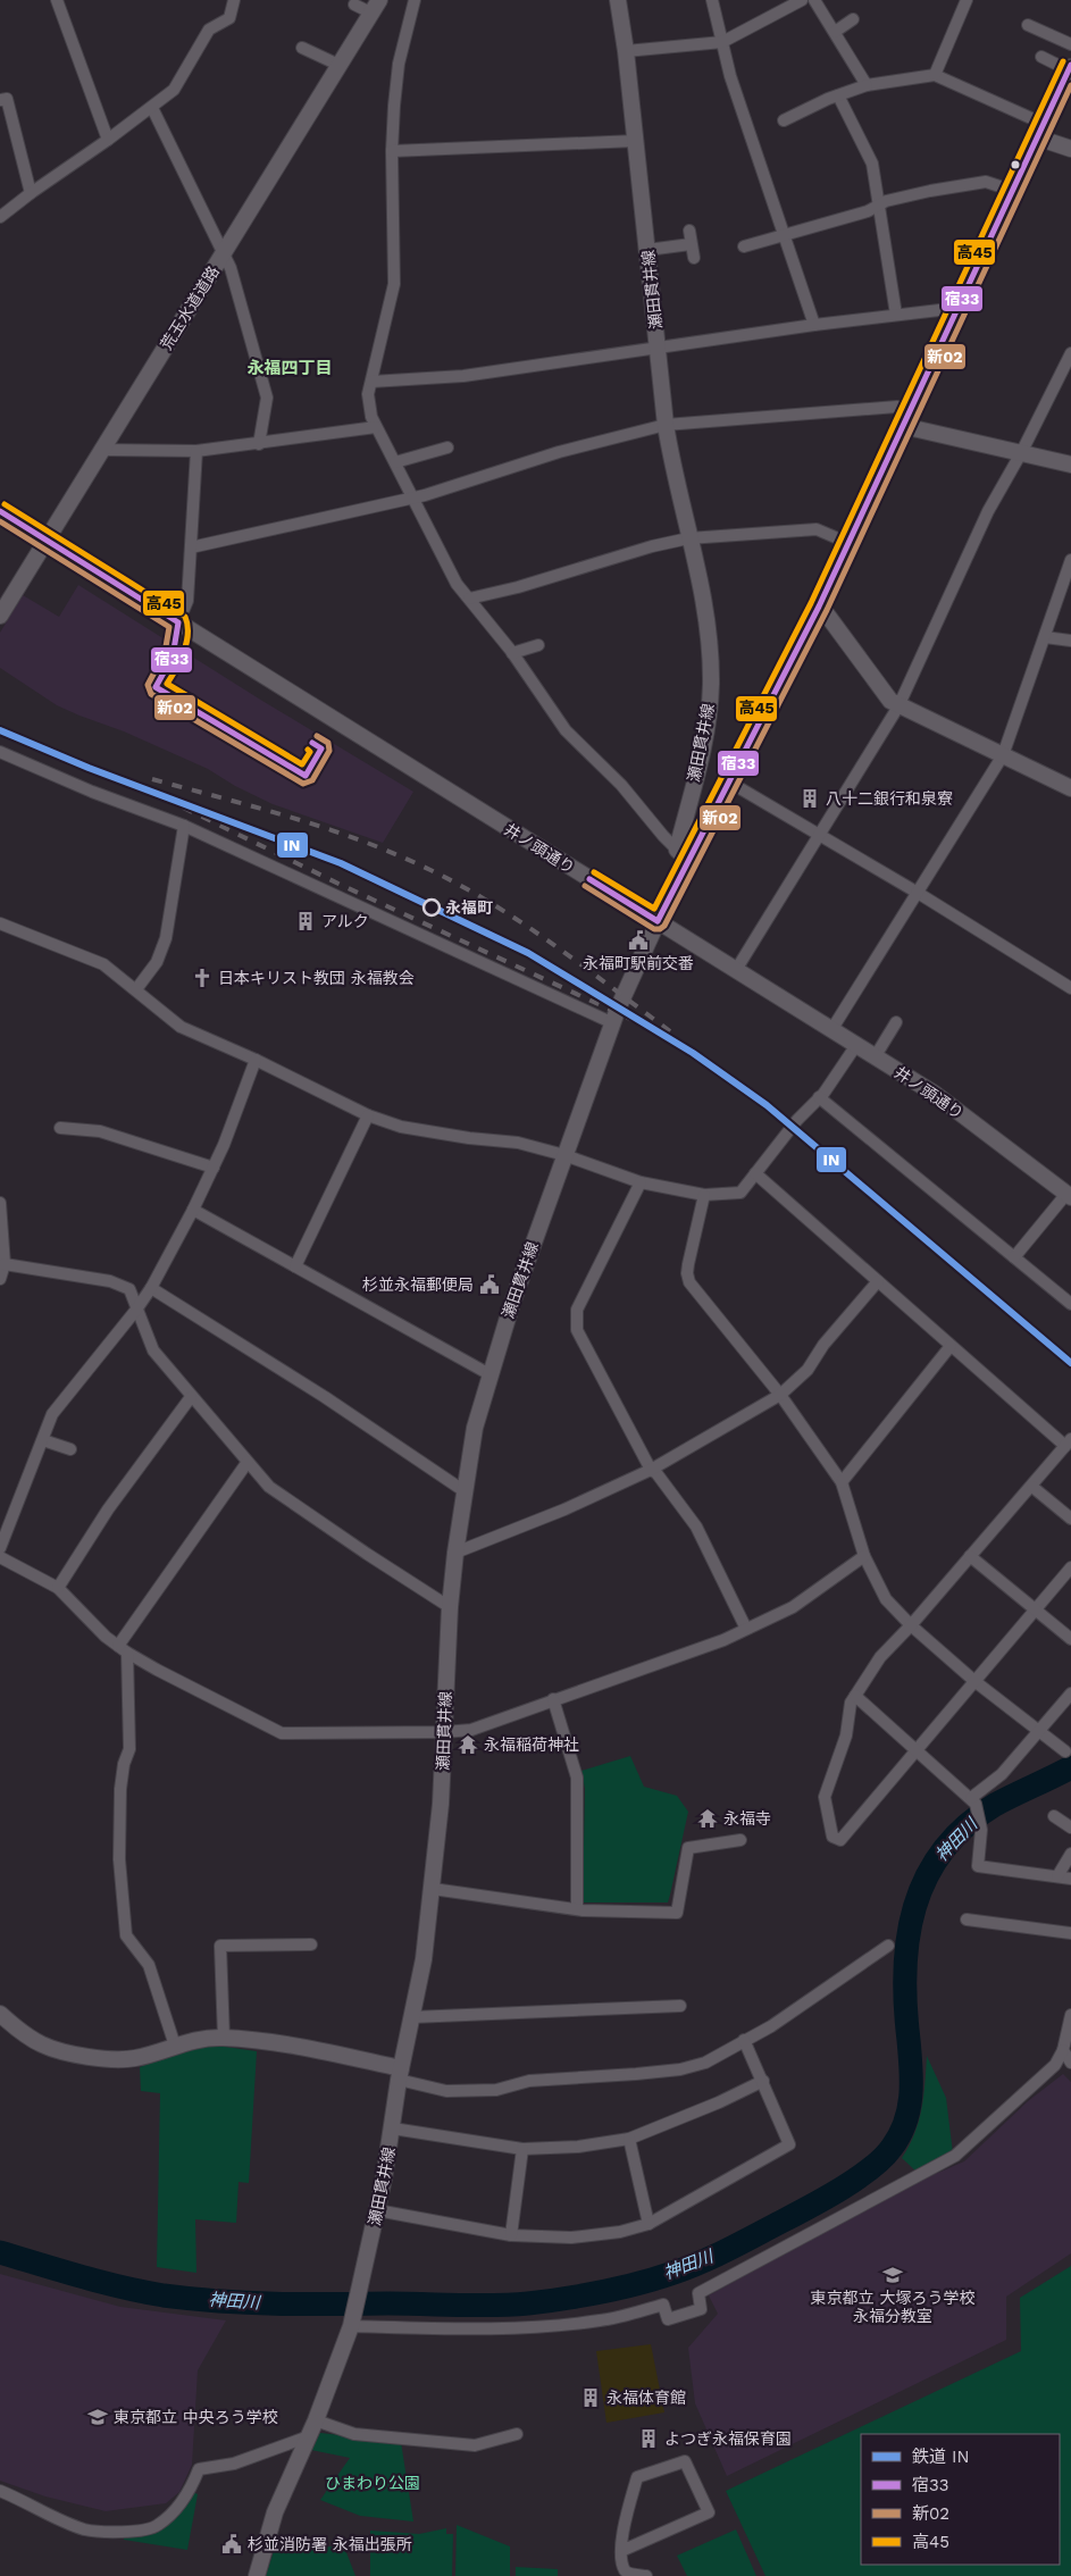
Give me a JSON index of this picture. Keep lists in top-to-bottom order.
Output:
{
  "streets": {
    "main road": ["瀬田貫井線", "荒玉水道道路", "井ノ頭通り"]
  },
  "crossings": [
    ["瀬田貫井線", "井ノ頭通り"],
    ["荒玉水道道路", "井ノ頭通り"]
  ],
  "districts": ["永福四丁目"],
  "water": ["神田川"],
  "parks": ["ひまわり公園"],
  "places": {
    "building": [
      "八十二銀行和泉寮",
      "アルク",
      "永福体育館",
      "よつぎ永福保育園"
    ],
    "other": ["永福町"],
    "public building": ["永福町駅前交番", "杉並永福郵便局", "杉並消防署 永福出張所"],
    "church": ["日本キリスト教団 永福教会"],
    "temple": ["永福稲荷神社", "永福寺"],
    "school or university": ["東京都立 大塚ろう学校 永福分教室", "東京都立 中央ろう学校"]
  },
  "lines": [
    "transit line 高45",
    "transit line 宿33",
    "transit line 新02",
    "rail line IN"
  ],
  "legend": [
    "鉄道 IN",
    "宿33",
    "新02",
    "高45"
  ]
}
